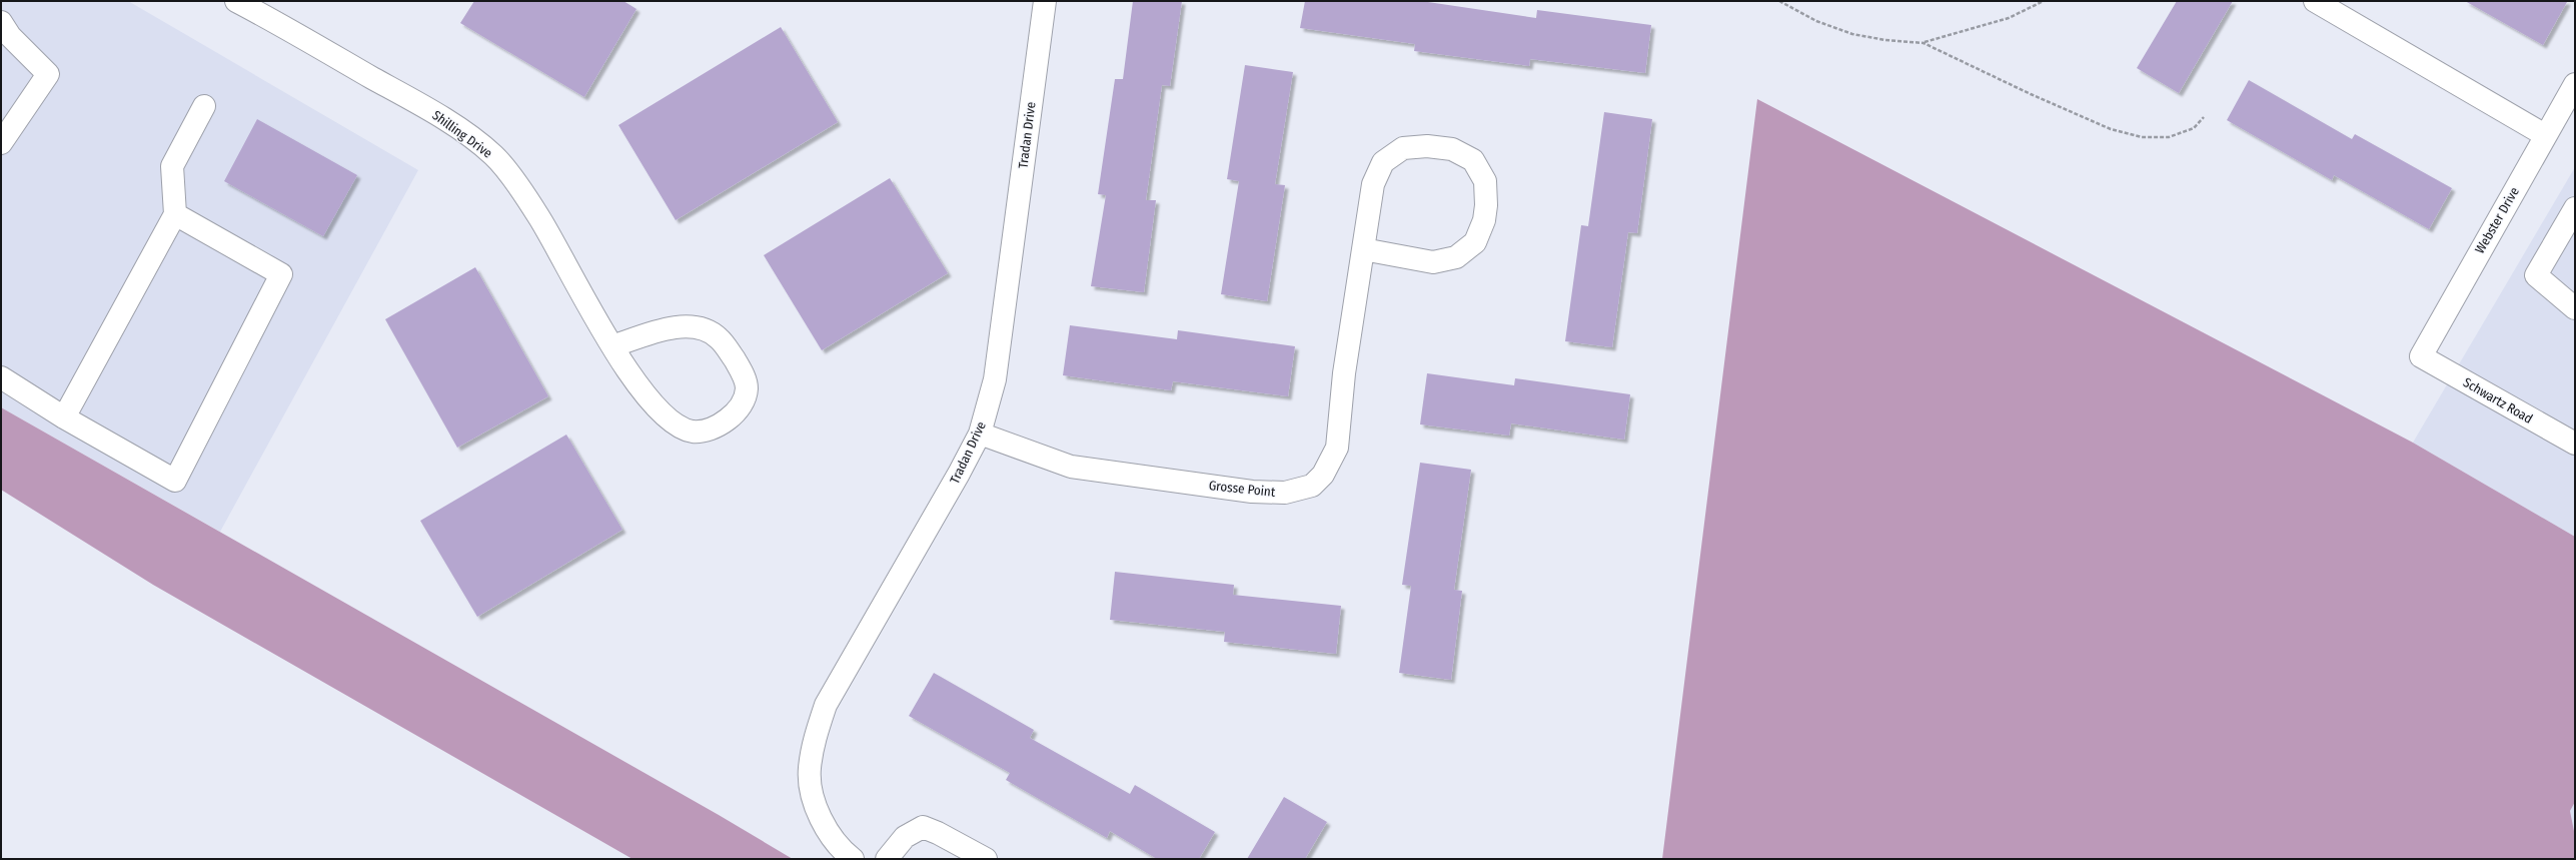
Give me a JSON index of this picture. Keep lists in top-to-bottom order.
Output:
{
  "streets": {
    "street": [
      "Shilling Drive",
      "Tradan Drive",
      "Webster Drive",
      "Schwartz Road",
      "Grosse Point"
    ]
  },
  "crossings": [
    ["Tradan Drive", "Grosse Point"],
    ["Webster Drive", "Schwartz Road"]
  ]
}
